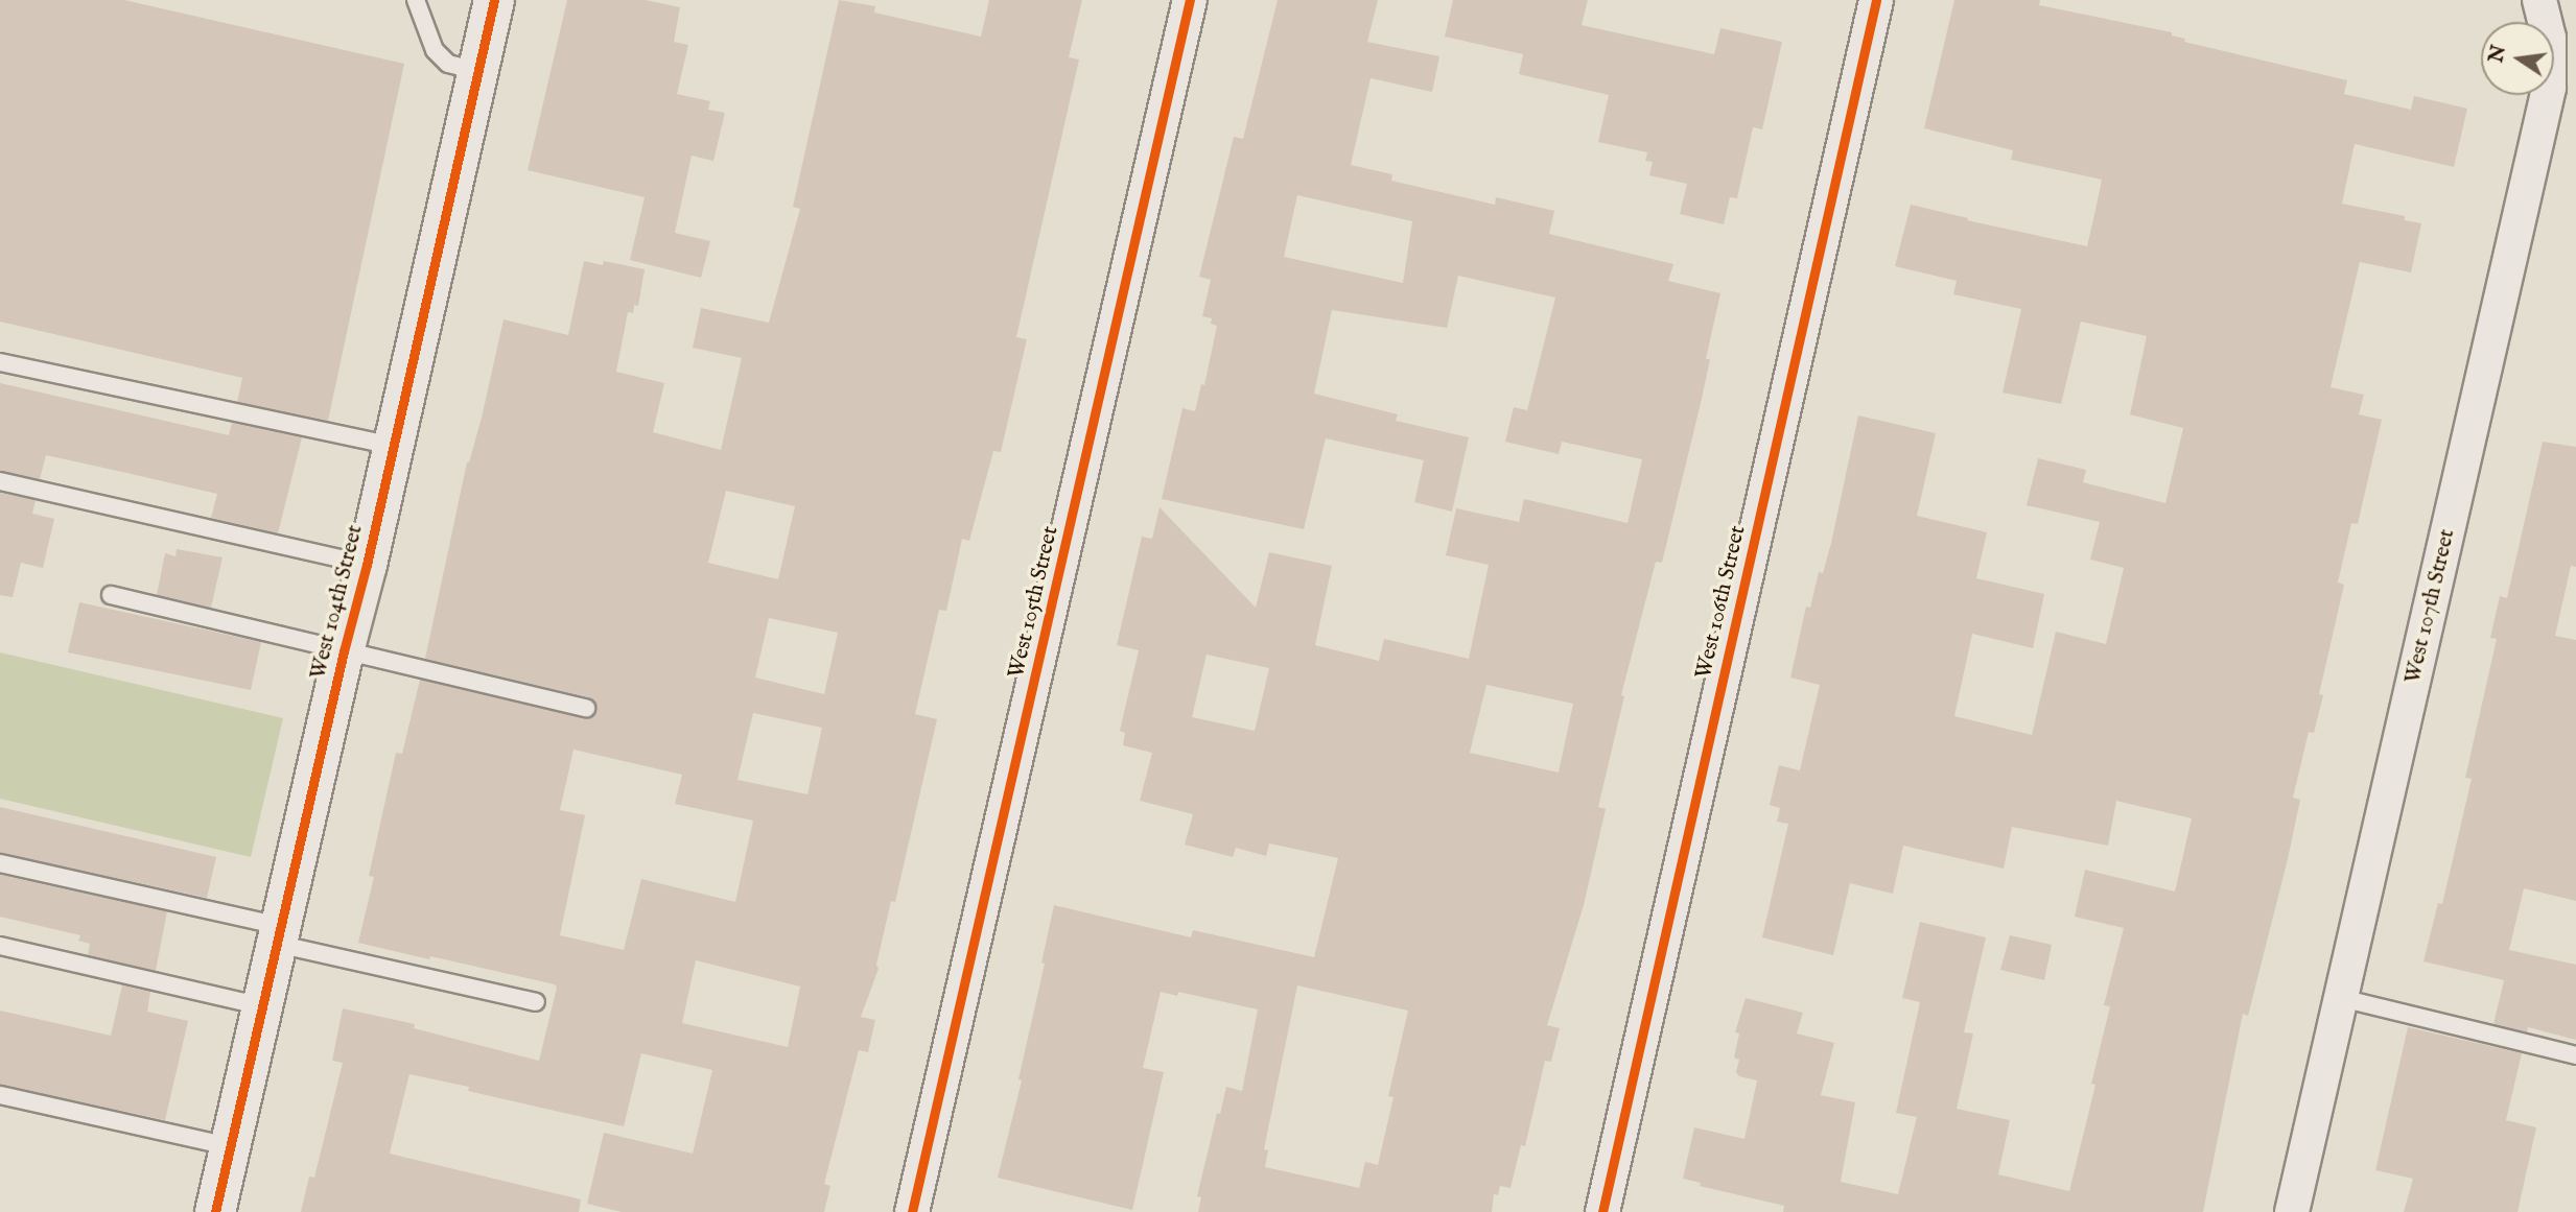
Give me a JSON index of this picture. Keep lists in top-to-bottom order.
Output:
{
  "streets": {
    "street": [
      "West 104th Street",
      "West 105th Street",
      "West 106th Street",
      "West 107th Street"
    ]
  },
  "north": "left"
}
